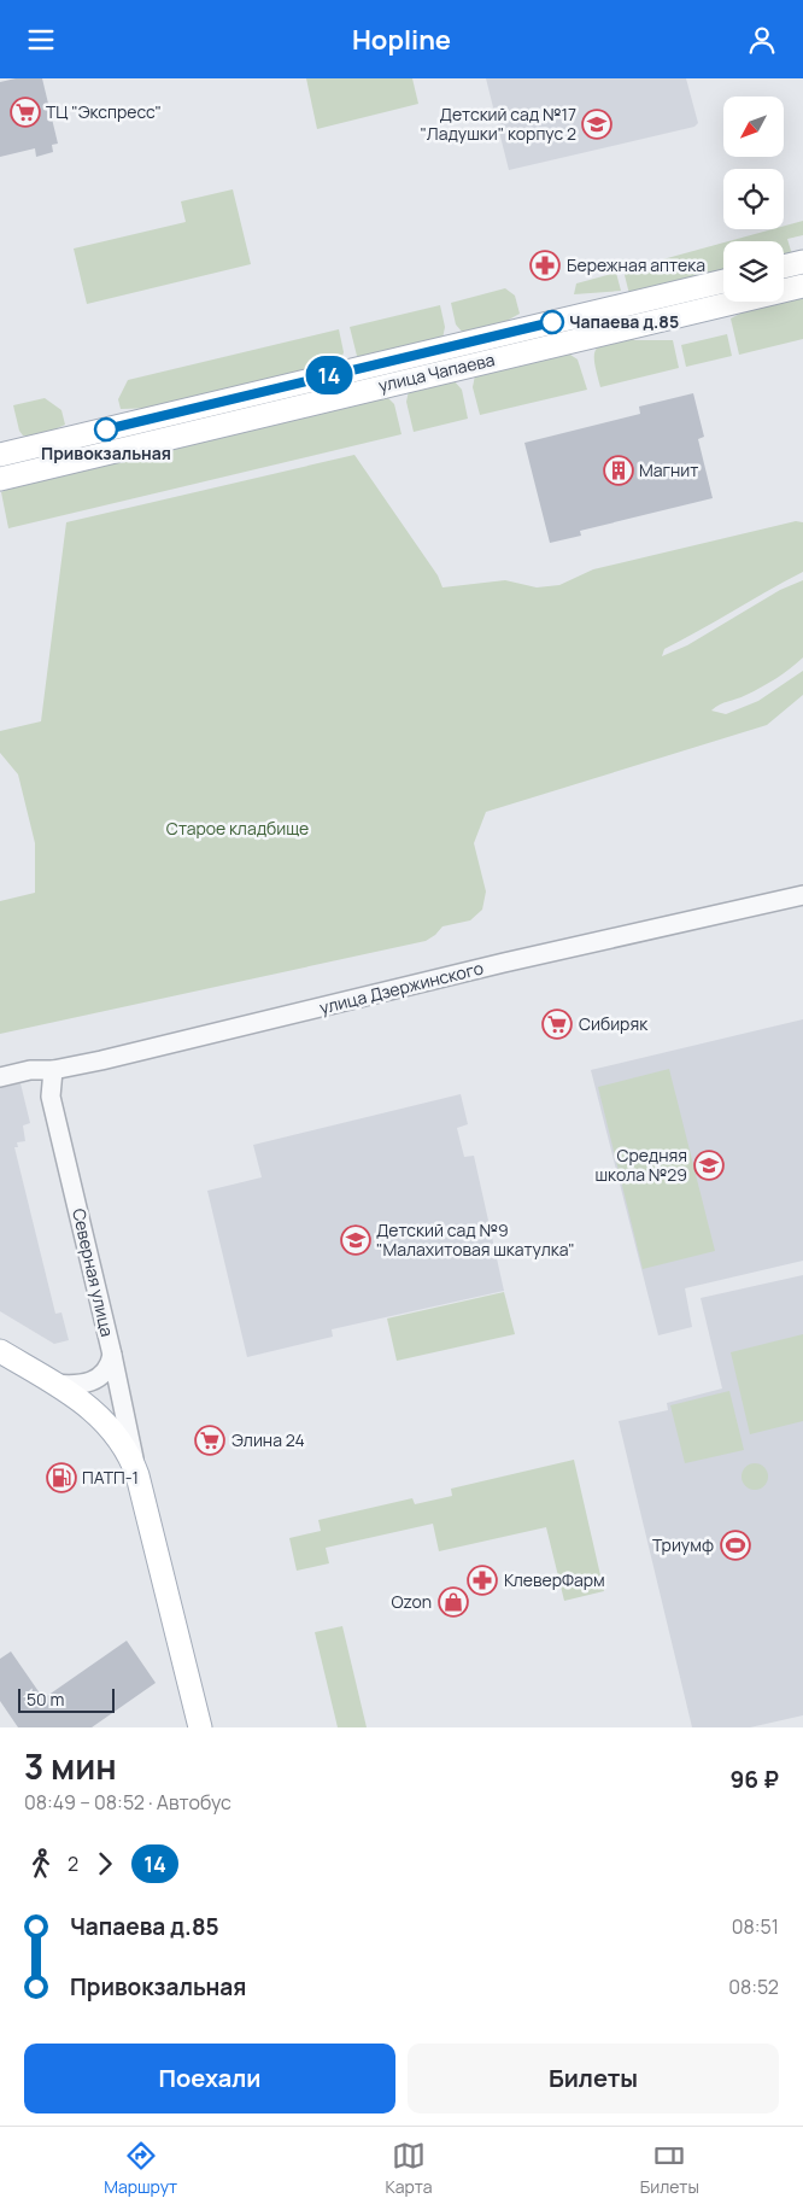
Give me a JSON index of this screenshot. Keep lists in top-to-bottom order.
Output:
{
  "streets": {
    "main road": ["улица Чапаева", "Северная улица"],
    "street": ["улица Дзержинского"]
  },
  "crossings": [
    ["улица Дзержинского", "Северная улица"]
  ],
  "parks": ["Старое кладбище"],
  "places": {
    "supermarket": ["ТЦ \"Экспресс\"", "Сибиряк", "Элина 24"],
    "school or university": ["Детский сад №17 \"Ладушки\" корпус 2", "Средняя школа №29", "Детский сад №9 \"Малахитовая шкатулка\""],
    "pharmacy": ["Бережная аптека", "КлеверФарм"],
    "other": ["Чапаева д.85", "Привокзальная"],
    "building": ["Магнит"],
    "fuel station": ["ПАТП-1"],
    "sports": ["Триумф"],
    "shop": ["Ozon"]
  },
  "lines": ["bus line 14"],
  "scale_bar": "50 m",
  "north": "bottom left",
  "page": {
    "header": "Hopline",
    "on_map": "14",
    "scale": "50 m",
    "heading": ["3 мин", "08:49 – 08:52 · Автобус", "96 ₽"],
    "legs": ["2", "14"],
    "list": [
      {
        "name": "Чапаева д.85",
        "value": "08:51"
      },
      {
        "name": "Привокзальная",
        "value": "08:52"
      }
    ],
    "buttons": ["Поехали", "Билеты"],
    "tabs": ["Маршрут", "Карта", "Билеты"]
  }
}
